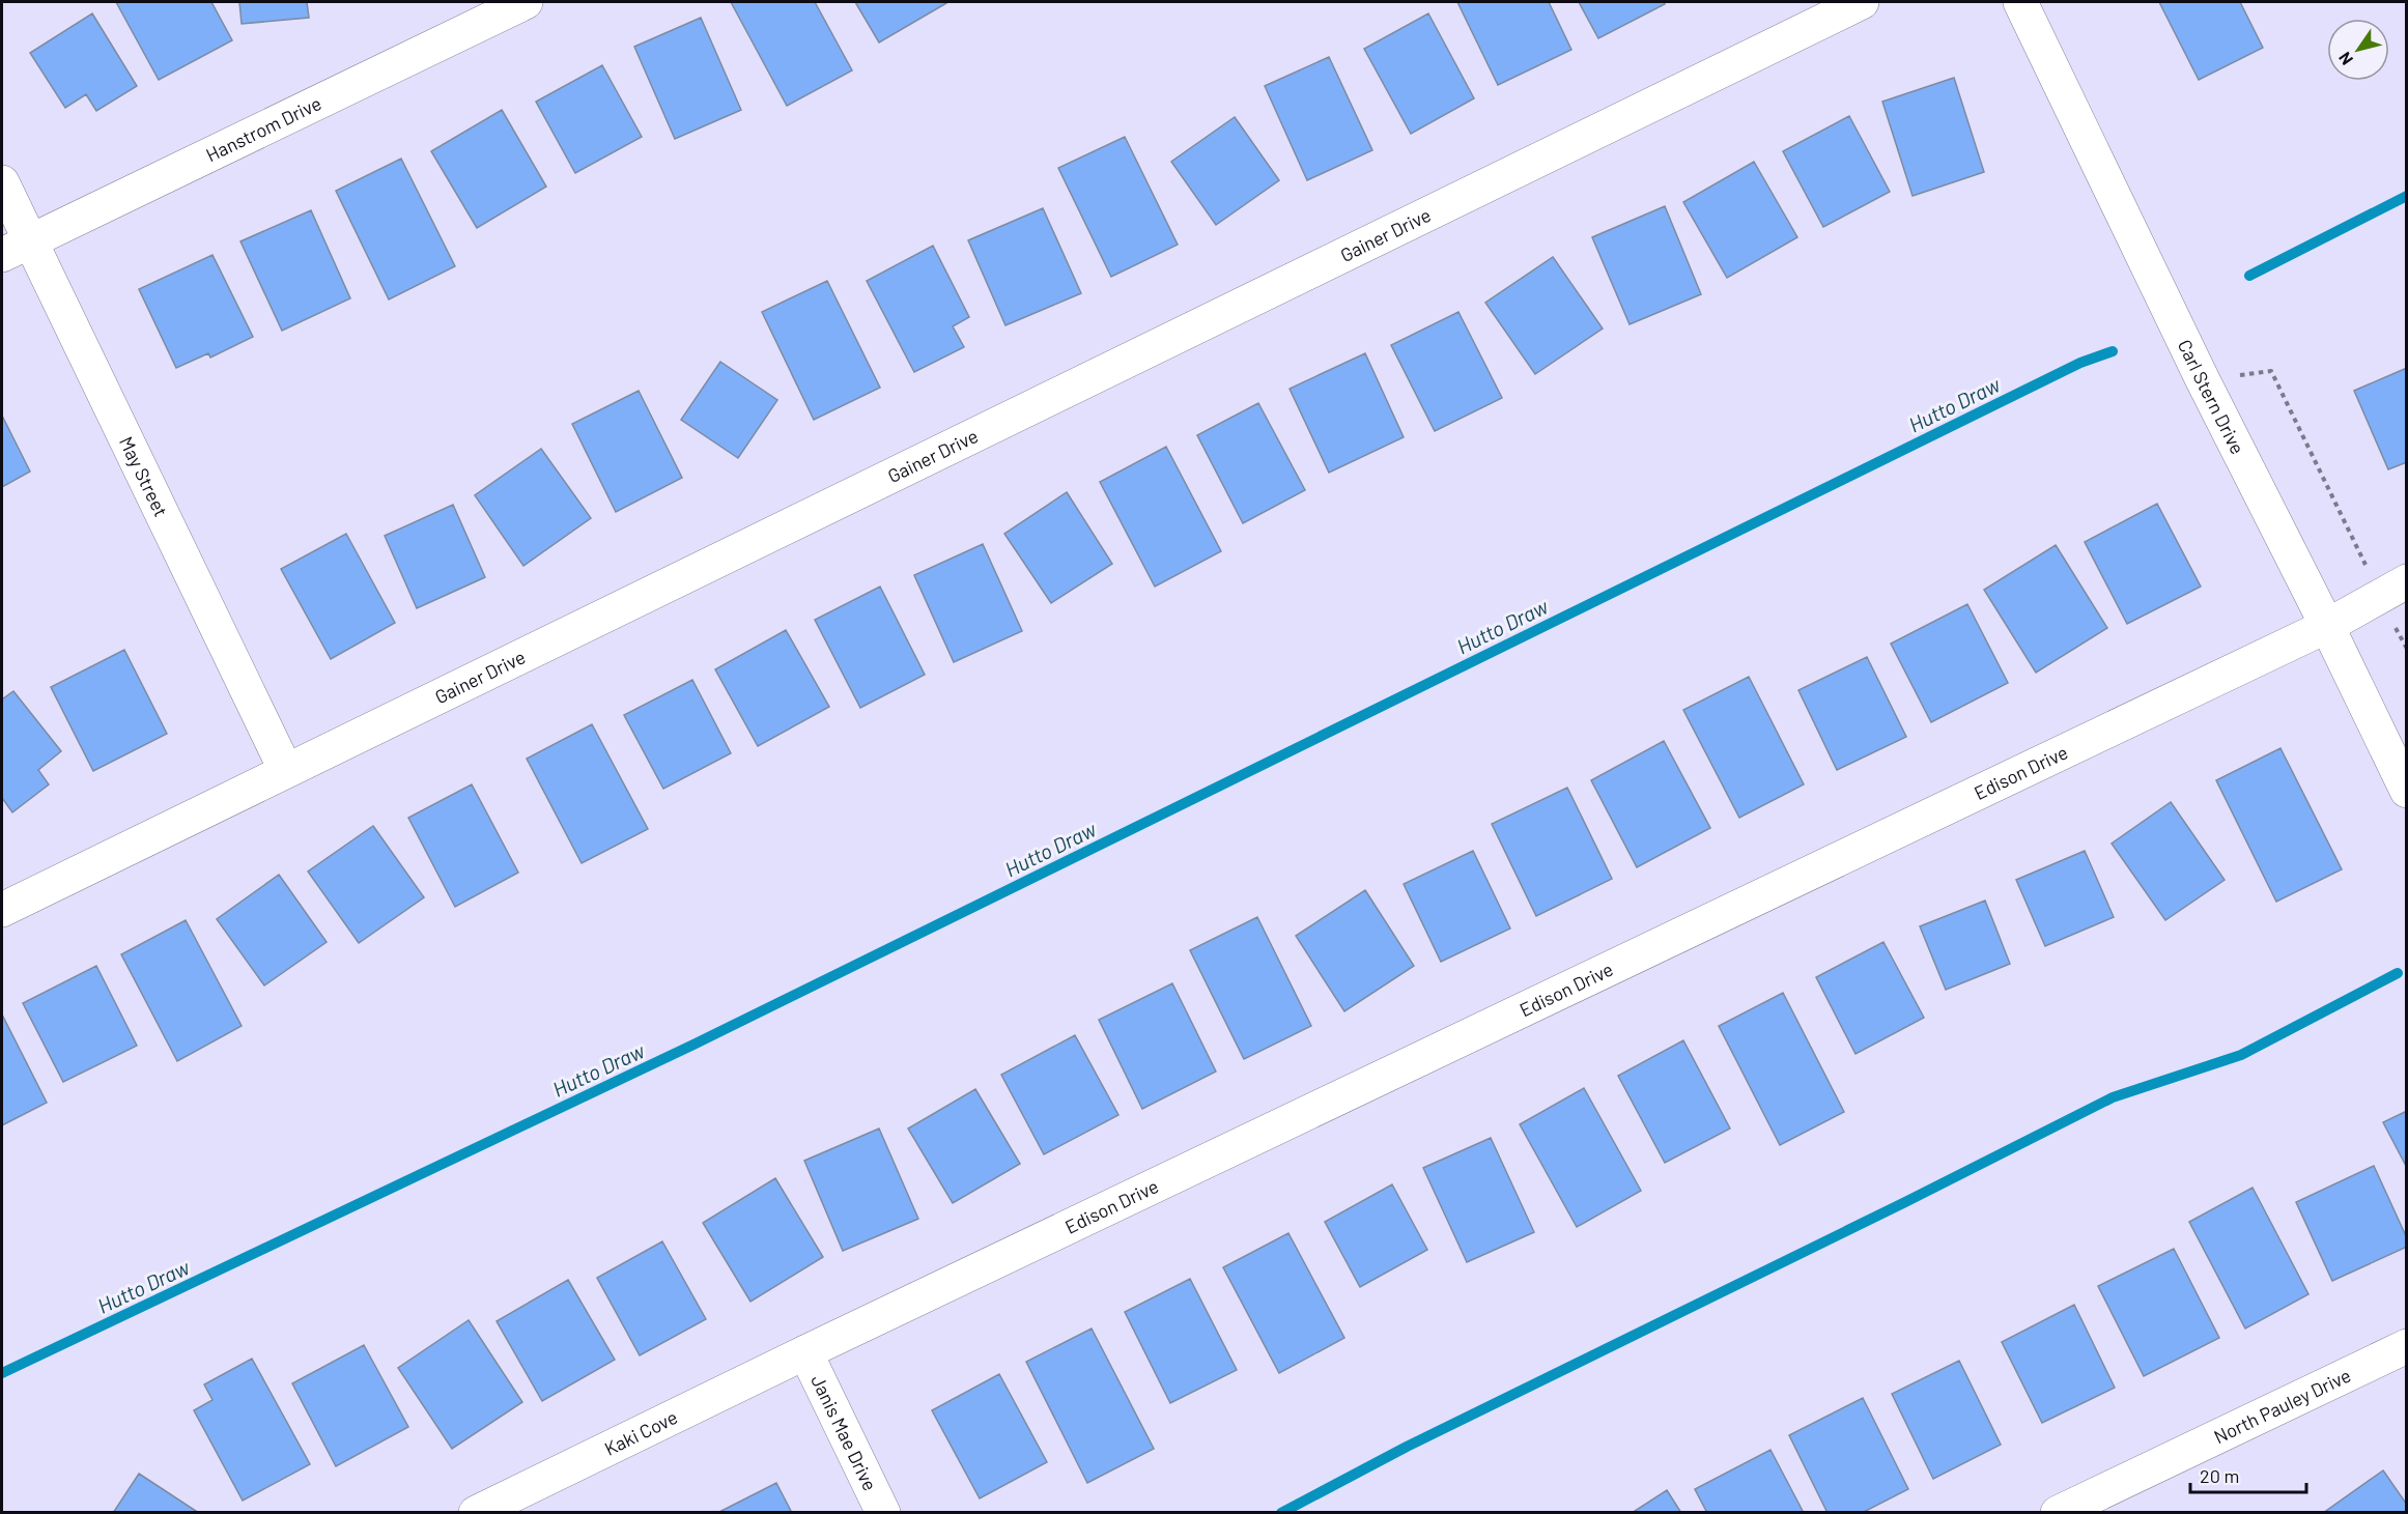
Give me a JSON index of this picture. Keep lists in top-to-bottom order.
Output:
{
  "streets": {
    "street": [
      "Hanstrom Drive",
      "Gainer Drive",
      "Carl Stern Drive",
      "May Street",
      "Edison Drive",
      "North Pauley Drive",
      "Kaki Cove",
      "Janis Mae Drive"
    ]
  },
  "crossings": [
    ["Hanstrom Drive", "May Street"],
    ["Gainer Drive", "May Street"],
    ["Carl Stern Drive", "Edison Drive"],
    ["Edison Drive", "Kaki Cove"],
    ["Edison Drive", "Janis Mae Drive"],
    ["Kaki Cove", "Janis Mae Drive"]
  ],
  "water": ["Hutto Draw"],
  "scale_bar": "20 m",
  "north": "bottom left"
}
